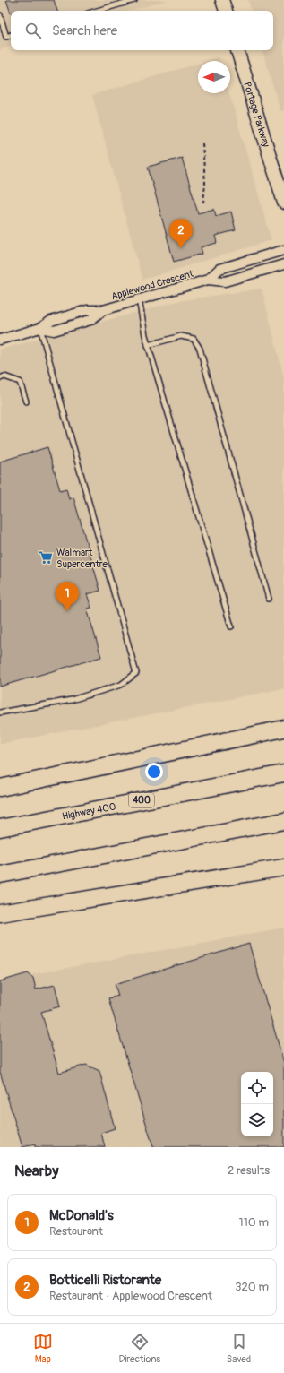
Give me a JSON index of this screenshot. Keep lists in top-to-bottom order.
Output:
{
  "streets": {
    "highway": ["400", "Highway 400"],
    "street": ["Portage Parkway", "Applewood Crescent"]
  },
  "places": {
    "supermarket": ["Walmart Supercentre"]
  },
  "north": "left",
  "page": {
    "search": "Search here",
    "pins": ["2", "1"],
    "heading": ["Nearby", "2 results"],
    "list": [
      {
        "mark": "1",
        "name": "McDonald's",
        "note": "Restaurant",
        "value": "110 m"
      },
      {
        "mark": "2",
        "name": "Botticelli Ristorante",
        "note": "Restaurant · Applewood Crescent",
        "value": "320 m"
      }
    ],
    "nav": ["Map", "Directions", "Saved"]
  }
}
